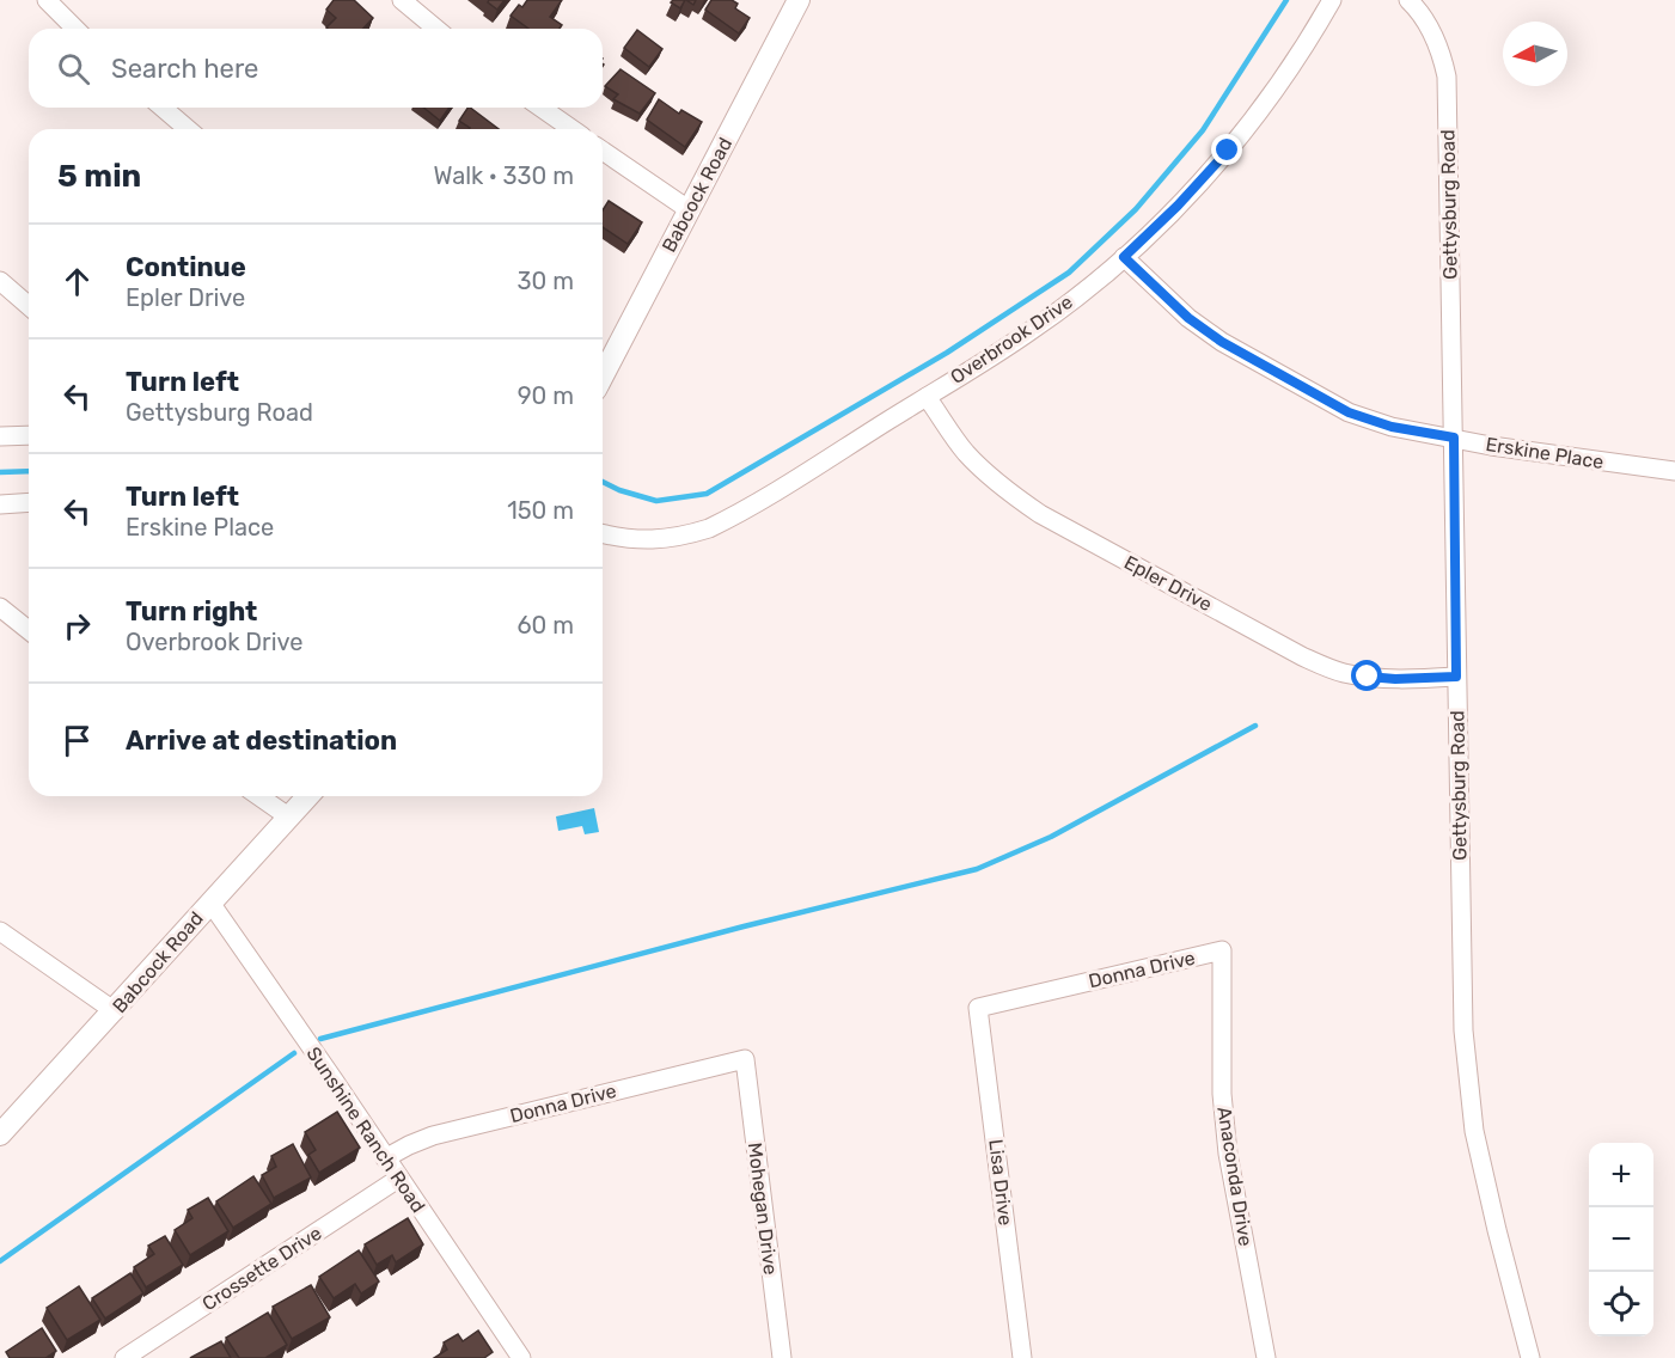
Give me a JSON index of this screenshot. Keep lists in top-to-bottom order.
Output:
{
  "streets": {
    "main road": ["Babcock Road"],
    "street": [
      "Gettysburg Road",
      "Overbrook Drive",
      "Erskine Place",
      "Epler Drive",
      "Donna Drive",
      "Sunshine Ranch Road",
      "Anaconda Drive",
      "Lisa Drive",
      "Mohegan Drive",
      "Crossette Drive"
    ]
  },
  "crossings": [
    ["Babcock Road", "Sunshine Ranch Road"],
    ["Gettysburg Road", "Erskine Place"],
    ["Gettysburg Road", "Epler Drive"],
    ["Overbrook Drive", "Erskine Place"],
    ["Overbrook Drive", "Epler Drive"],
    ["Donna Drive", "Sunshine Ranch Road"],
    ["Donna Drive", "Anaconda Drive"],
    ["Donna Drive", "Lisa Drive"],
    ["Donna Drive", "Mohegan Drive"],
    ["Sunshine Ranch Road", "Crossette Drive"]
  ],
  "north": "left",
  "page": {
    "search": "Search here",
    "heading": ["5 min", "Walk · 330 m"],
    "list": [
      ["Continue", "Epler Drive", "30 m"],
      ["Turn left", "Gettysburg Road", "90 m"],
      ["Turn left", "Erskine Place", "150 m"],
      ["Turn right", "Overbrook Drive", "60 m"],
      "Arrive at destination"
    ],
    "map_buttons": ["+", "−"]
  }
}
